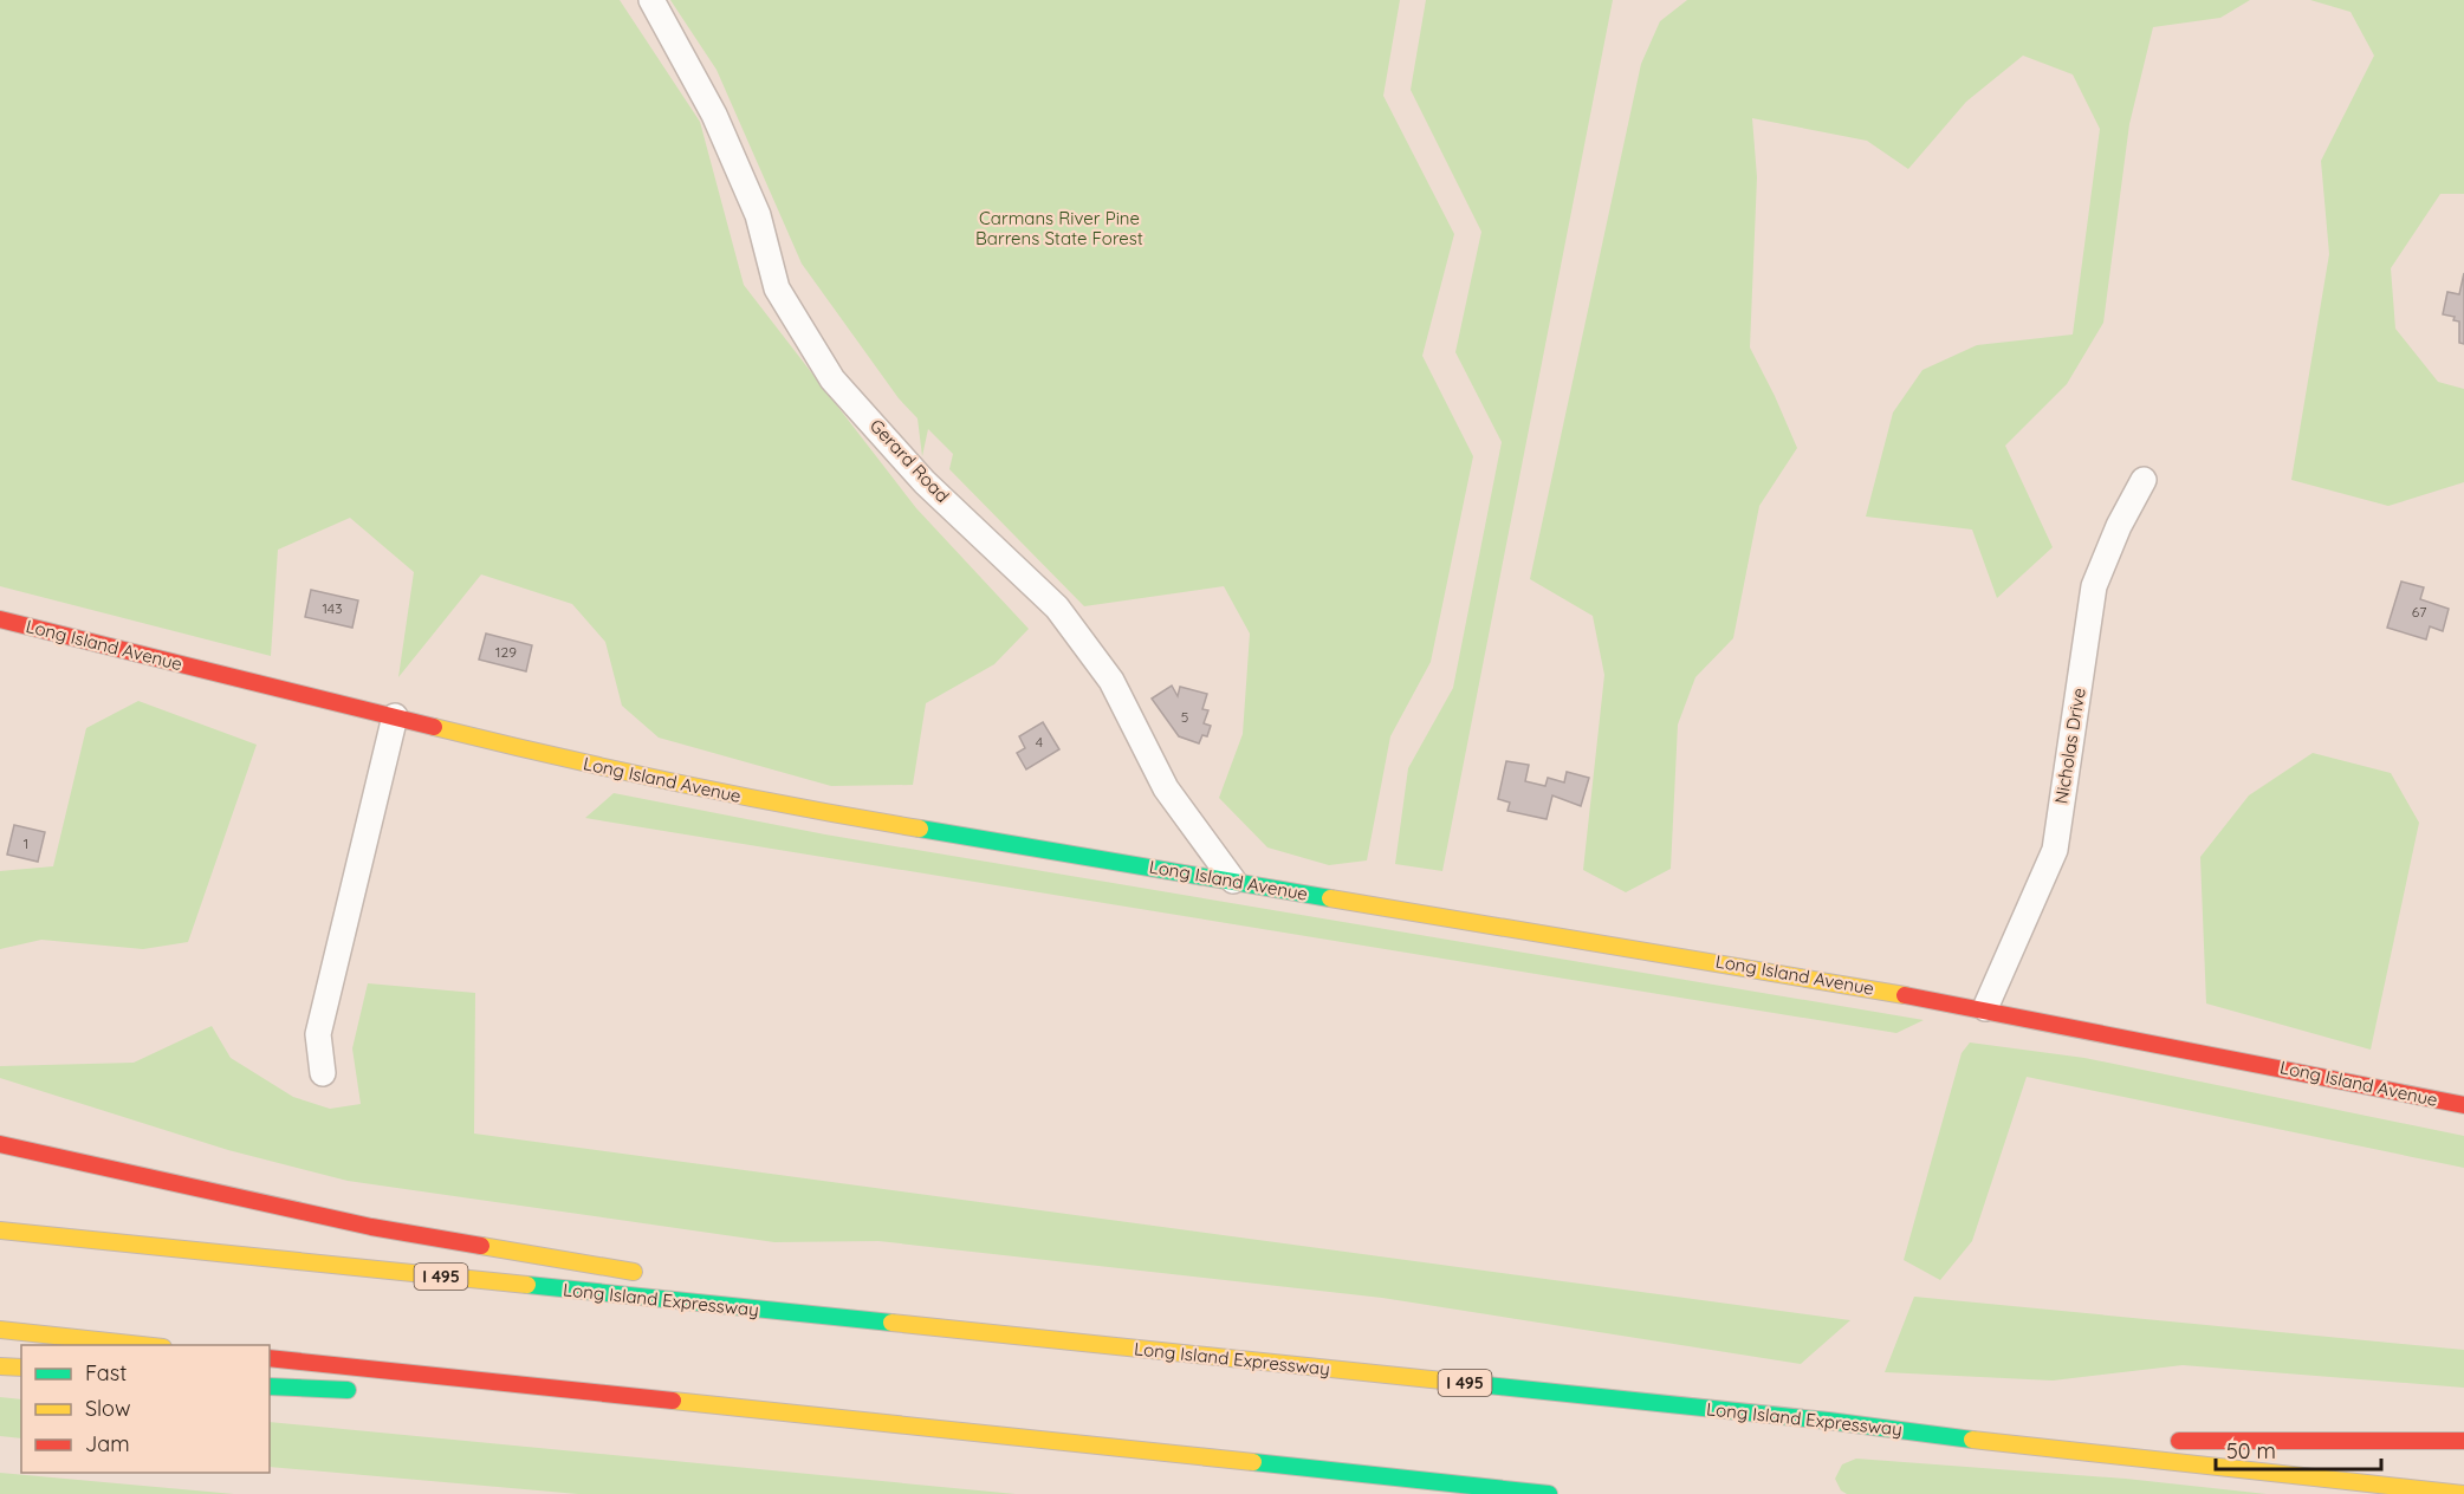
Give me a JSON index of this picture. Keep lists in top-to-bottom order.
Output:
{
  "streets": {
    "main road": ["Long Island Avenue", "I 495", "Long Island Expressway"],
    "street": ["Gerard Road", "Nicholas Drive"]
  },
  "crossings": [
    ["Gerard Road", "Long Island Avenue"],
    ["Long Island Avenue", "Nicholas Drive"]
  ],
  "parks": ["Carmans River Pine Barrens State Forest"],
  "house_numbers": [
    "143",
    "67",
    "129",
    "5",
    "4",
    "1"
  ],
  "legend": ["Fast", "Slow", "Jam"],
  "scale_bar": "50 m"
}
